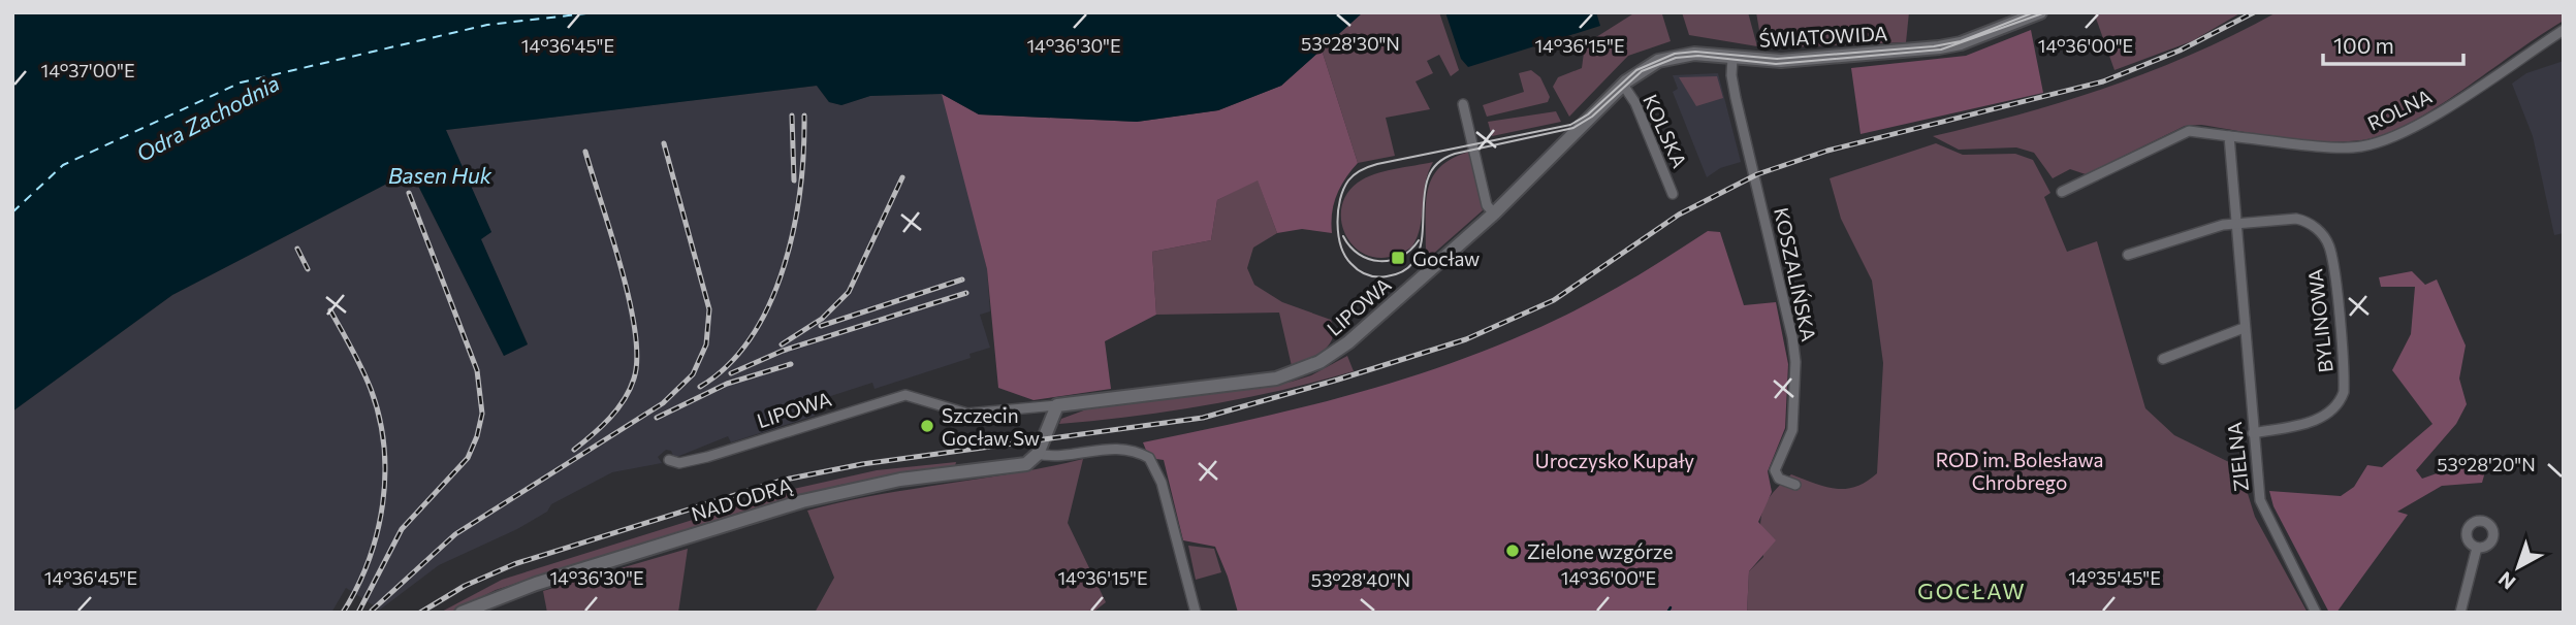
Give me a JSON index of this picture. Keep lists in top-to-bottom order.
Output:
{
  "streets": {
    "street": [
      "ŚWIATOWIDA",
      "ROLNA",
      "KOLSKA",
      "KOSZALIŃSKA",
      "LIPOWA",
      "BYLINOWA",
      "ZIELNA",
      "NAD ODRĄ"
    ]
  },
  "crossings": [
    ["ŚWIATOWIDA", "KOSZALIŃSKA"],
    ["ŚWIATOWIDA", "LIPOWA"],
    ["ROLNA", "ZIELNA"],
    ["KOLSKA", "LIPOWA"],
    ["KOSZALIŃSKA", "LIPOWA"],
    ["BYLINOWA", "ZIELNA"]
  ],
  "districts": ["GOCŁAW"],
  "water": ["Odra Zachodnia", "Basen Huk"],
  "parks": ["ROD im. Bolesława Chrobrego", "Uroczysko Kupały"],
  "places": {
    "transit": ["Gocław"],
    "other": ["Szczecin Gocław Sw", "Zielone wzgórze"]
  },
  "scale_bar": "100 m",
  "north": "bottom left",
  "coordinates": [
    "53°28'30\"N",
    "14°36'45\"E",
    "14°36'30\"E",
    "14°36'15\"E",
    "14°36'00\"E",
    "14°37'00\"E",
    "53°28'20\"N",
    "14°35'45\"E",
    "53°28'40\"N"
  ]
}
